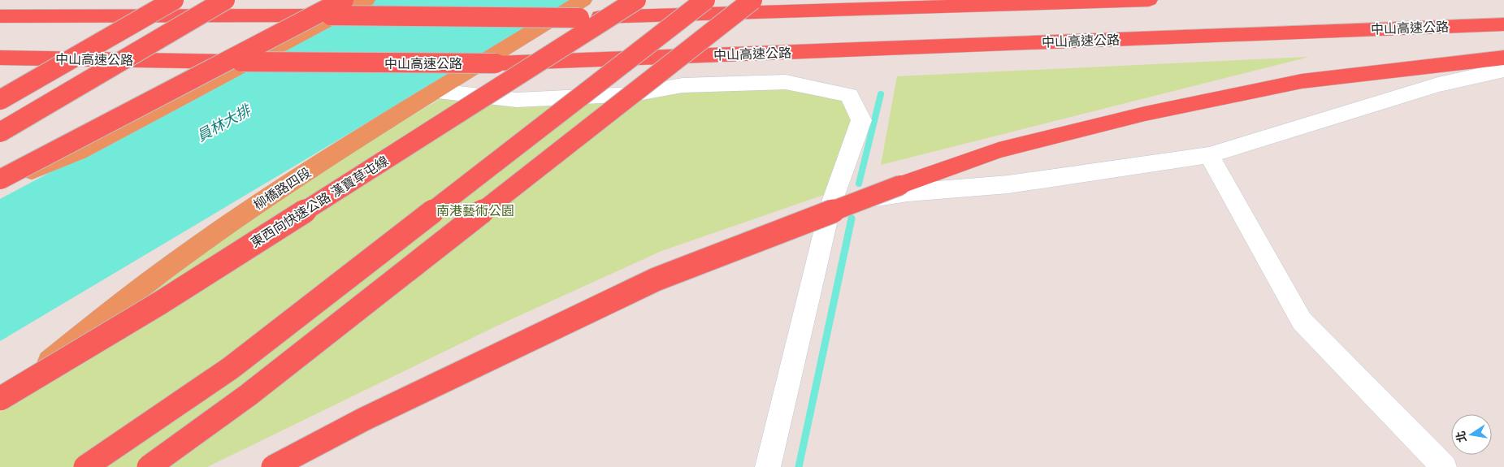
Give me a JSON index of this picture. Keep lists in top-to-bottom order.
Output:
{
  "streets": {
    "highway": ["中山高速公路", "東西向快速公路 漢寶草屯線"],
    "main road": ["柳橋路四段"]
  },
  "water": ["員林大排"],
  "parks": ["南港藝術公園"],
  "north": "left"
}
